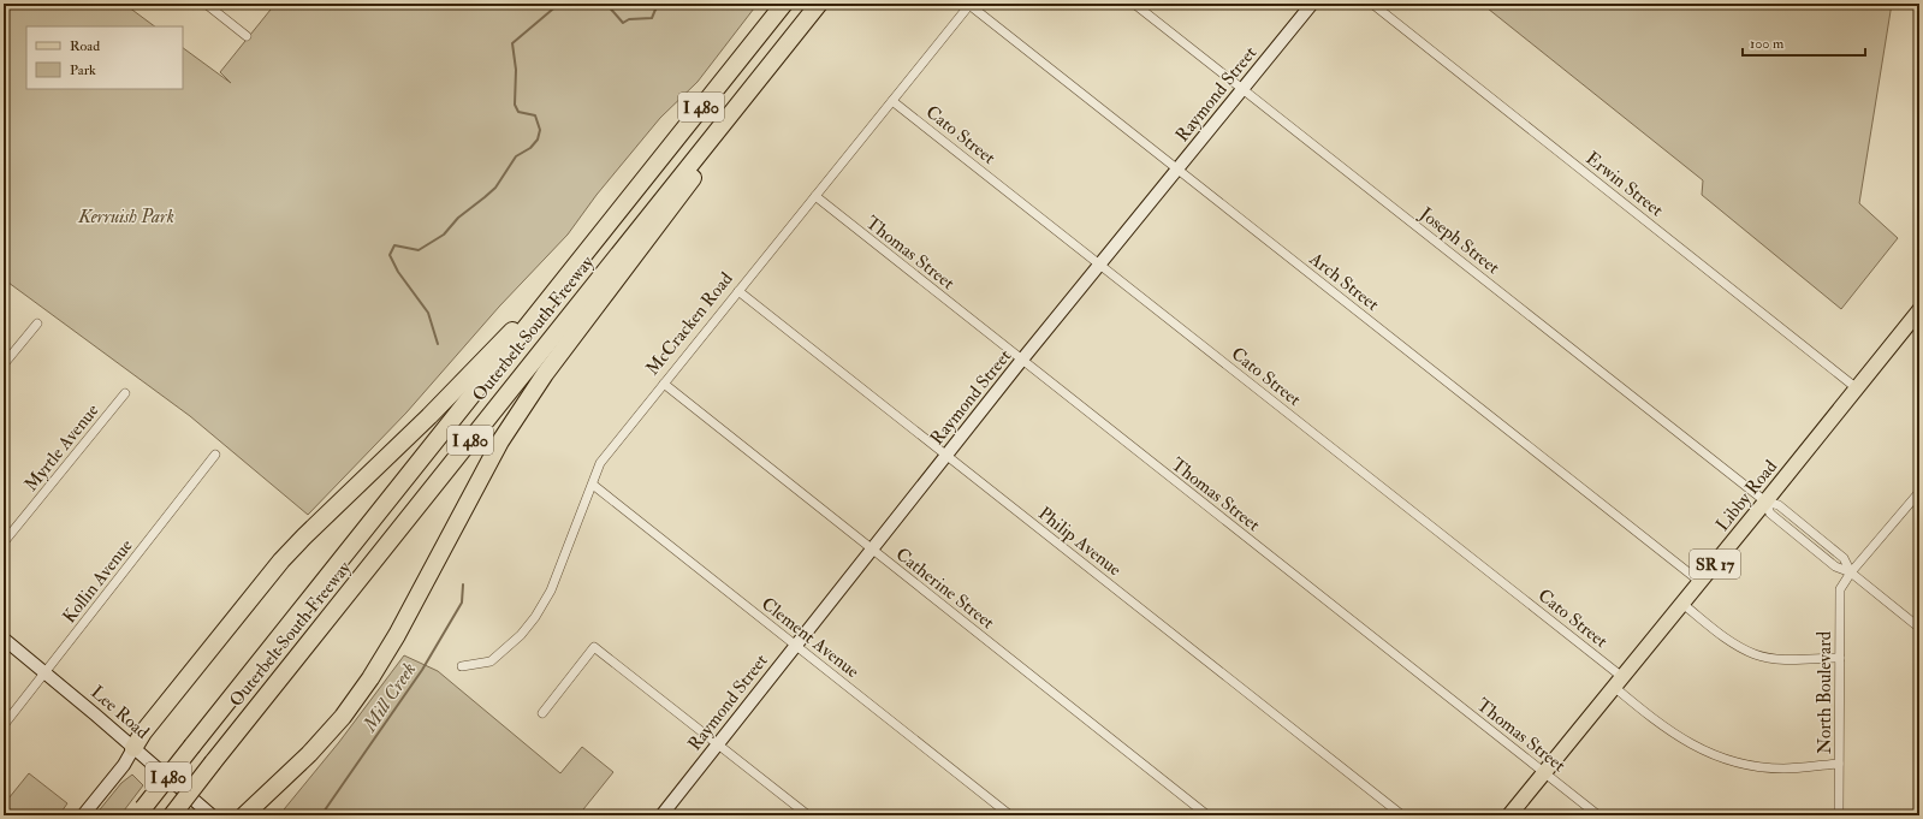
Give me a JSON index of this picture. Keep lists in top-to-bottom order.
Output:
{
  "streets": {
    "highway": ["I 480", "Outerbelt South Freeway"],
    "main road": ["Libby Road", "SR 17"],
    "street": [
      "Raymond Street",
      "Cato Street",
      "Erwin Street",
      "Joseph Street",
      "Thomas Street",
      "Arch Street",
      "McCracken Road",
      "Myrtle Avenue",
      "Philip Avenue",
      "Kollin Avenue",
      "Catherine Street",
      "Clement Avenue",
      "North Boulevard",
      "Lee Road"
    ]
  },
  "crossings": [
    ["Raymond Street", "Cato Street"],
    ["Raymond Street", "Joseph Street"],
    ["Raymond Street", "Thomas Street"],
    ["Raymond Street", "Arch Street"],
    ["Raymond Street", "Philip Avenue"],
    ["Raymond Street", "Catherine Street"],
    ["Raymond Street", "Clement Avenue"],
    ["Cato Street", "McCracken Road"],
    ["Cato Street", "Libby Road"],
    ["Cato Street", "North Boulevard"],
    ["Erwin Street", "Libby Road"],
    ["Joseph Street", "Libby Road"],
    ["Joseph Street", "North Boulevard"],
    ["Thomas Street", "McCracken Road"],
    ["Thomas Street", "Libby Road"],
    ["Arch Street", "McCracken Road"],
    ["Arch Street", "Libby Road"],
    ["McCracken Road", "Philip Avenue"],
    ["McCracken Road", "Catherine Street"],
    ["McCracken Road", "Clement Avenue"],
    ["Kollin Avenue", "Lee Road"]
  ],
  "water": ["Mill Creek"],
  "parks": ["Kerruish Park"],
  "legend": ["Road", "Park"],
  "scale_bar": "100 m"
}
